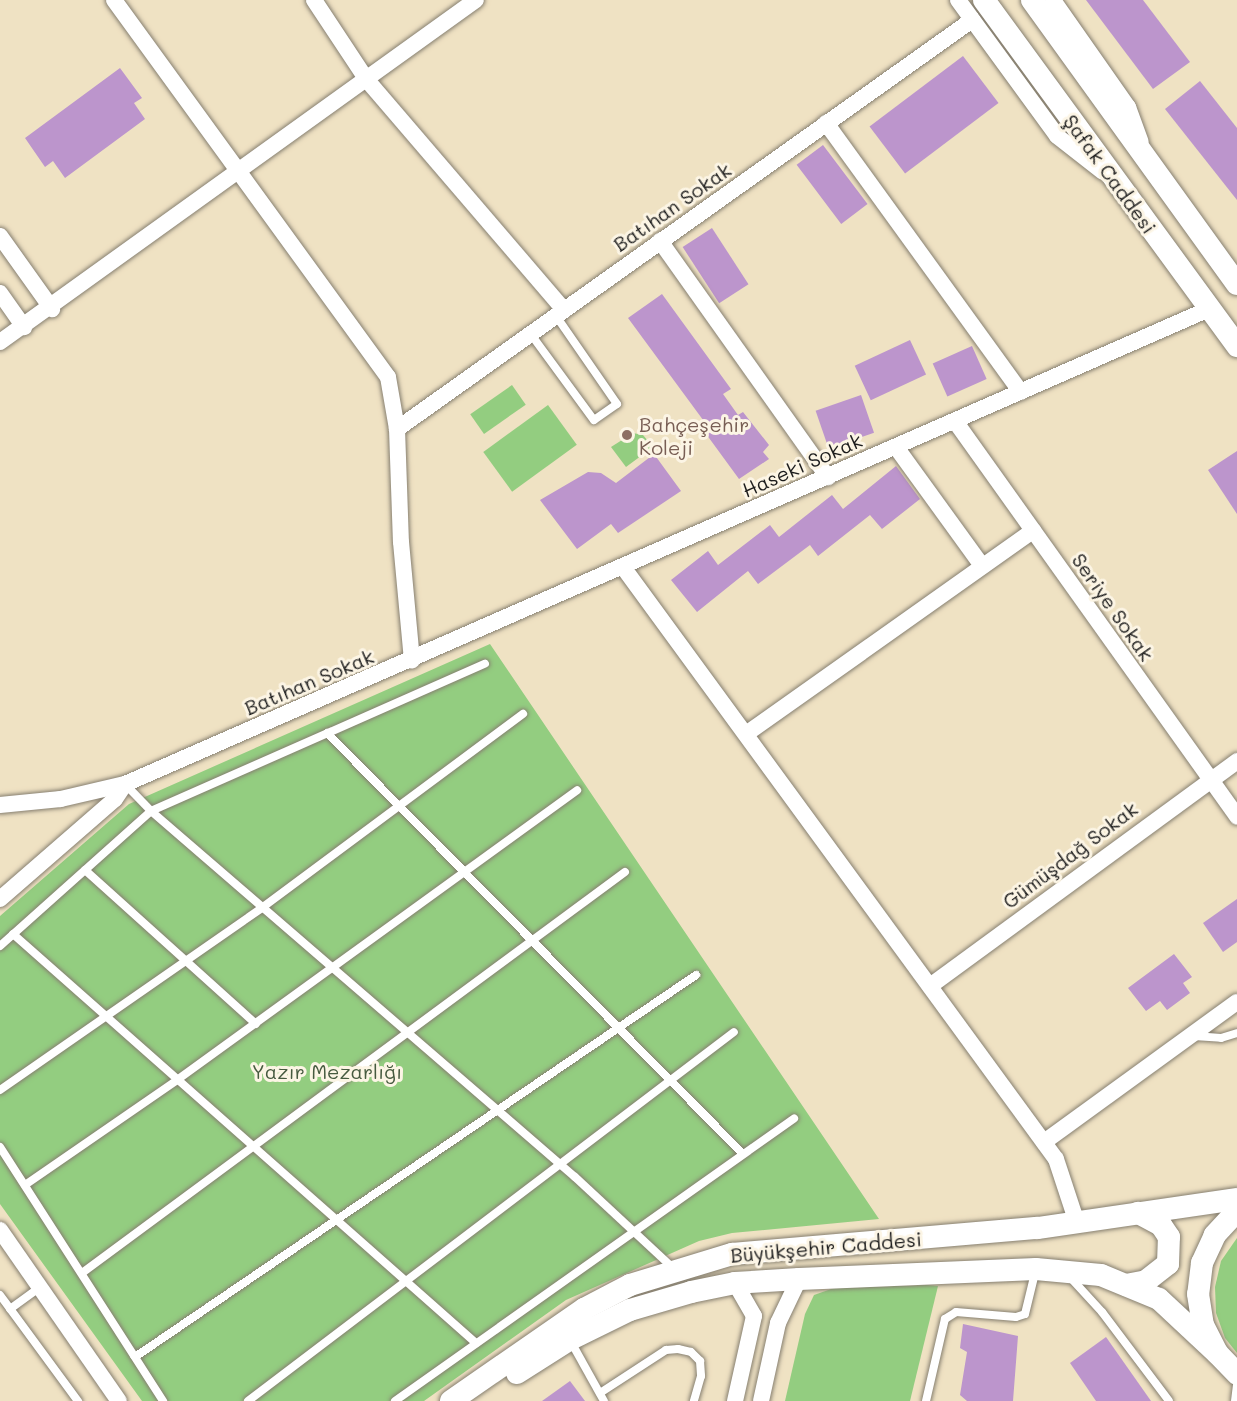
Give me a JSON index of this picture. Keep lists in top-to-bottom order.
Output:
{
  "streets": {
    "street": [
      "Şafak Caddesi",
      "Batıhan Sokak",
      "Haseki Sokak",
      "Seriye Sokak",
      "Gümüşdağ Sokak",
      "Büyükşehir Caddesi"
    ]
  },
  "crossings": [
    ["Şafak Caddesi", "Haseki Sokak"],
    ["Batıhan Sokak", "Haseki Sokak"],
    ["Haseki Sokak", "Seriye Sokak"],
    ["Seriye Sokak", "Gümüşdağ Sokak"]
  ],
  "parks": ["Yazır Mezarlığı"],
  "places": ["Bahçeşehir Koleji"]
}
